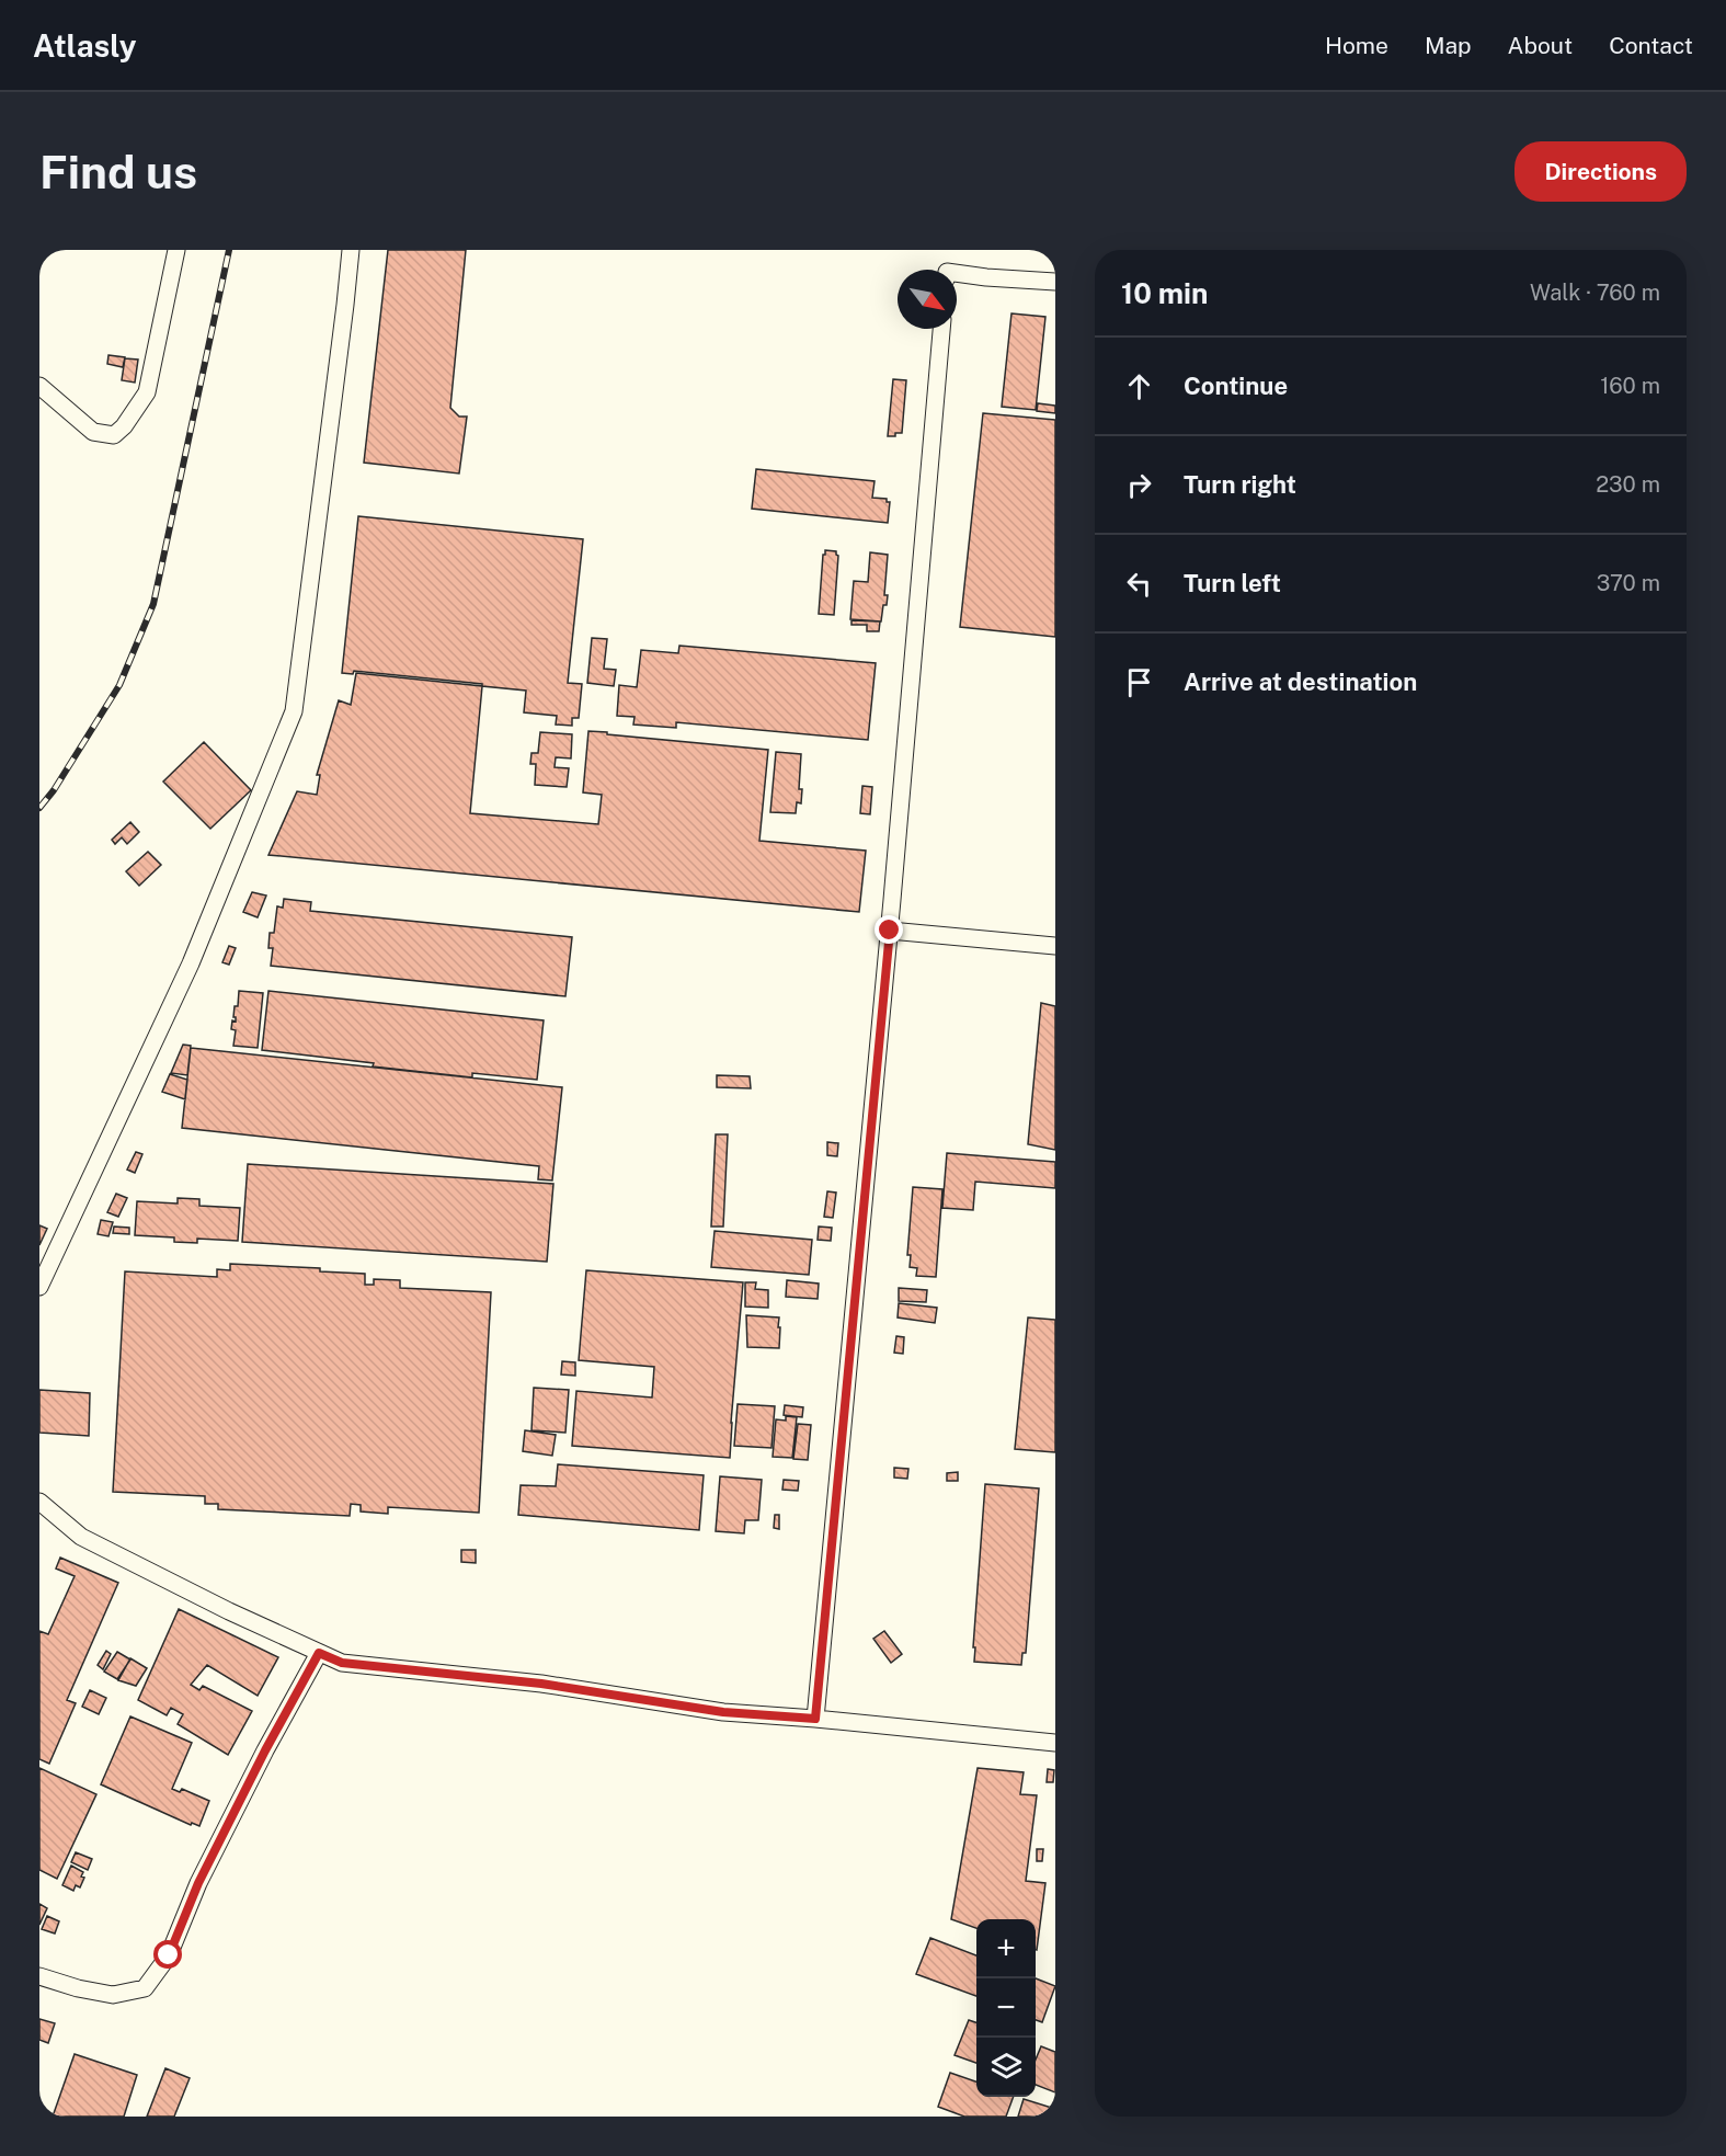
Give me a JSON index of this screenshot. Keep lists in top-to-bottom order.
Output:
{
  "north": "bottom right",
  "page": {
    "header": "Atlasly",
    "nav": [
      "Home",
      "Map",
      "About",
      "Contact"
    ],
    "buttons": "Directions",
    "title": "Find us",
    "heading": ["10 min", "Walk · 760 m"],
    "list": [
      ["Continue", "160 m"],
      ["Turn right", "230 m"],
      ["Turn left", "370 m"],
      "Arrive at destination"
    ],
    "map_buttons": ["+", "−"]
  }
}
